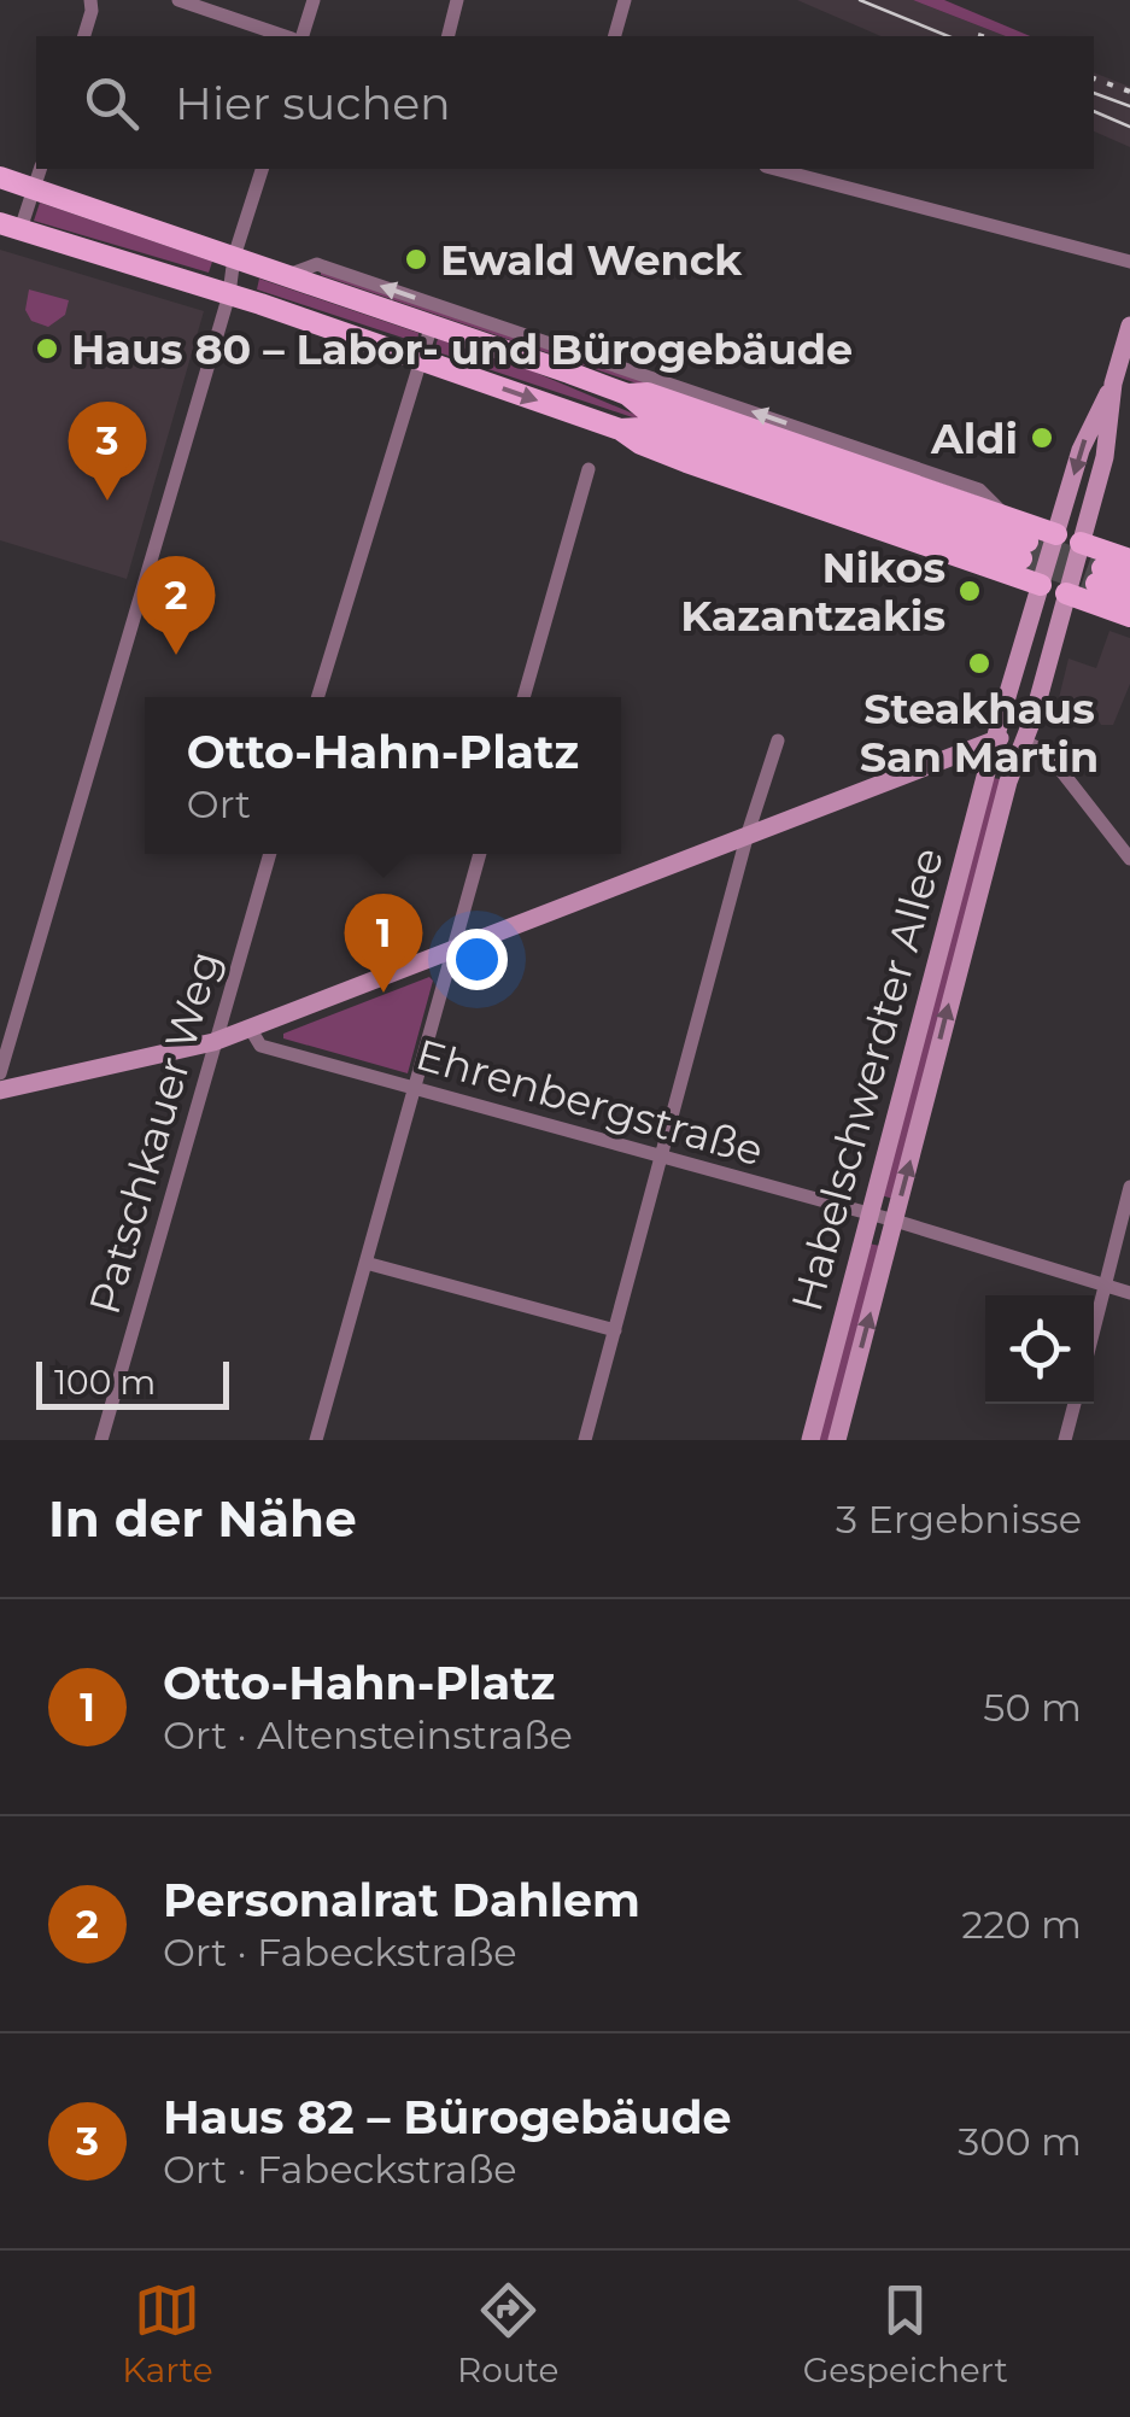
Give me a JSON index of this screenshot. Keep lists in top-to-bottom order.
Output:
{
  "streets": {
    "main road": ["Habelschwerdter Allee"],
    "street": ["Ehrenbergstraße", "Patschkauer Weg"]
  },
  "crossings": [
    ["Habelschwerdter Allee", "Ehrenbergstraße"]
  ],
  "places": [
    "Ewald Wenck",
    "Haus 80 – Labor- und Bürogebäude",
    "Aldi",
    "Nikos Kazantzakis",
    "Steakhaus San Martin"
  ],
  "scale_bar": "100 m",
  "page": {
    "search": "Hier suchen",
    "pins": ["3", "2", "1"],
    "popup": ["Otto-Hahn-Platz", "Ort"],
    "scale": "100 m",
    "heading": ["In der Nähe", "3 Ergebnisse"],
    "list": [
      {
        "mark": "1",
        "name": "Otto-Hahn-Platz",
        "note": "Ort · Altensteinstraße",
        "value": "50 m"
      },
      {
        "mark": "2",
        "name": "Personalrat Dahlem",
        "note": "Ort · Fabeckstraße",
        "value": "220 m"
      },
      {
        "mark": "3",
        "name": "Haus 82 – Bürogebäude",
        "note": "Ort · Fabeckstraße",
        "value": "300 m"
      }
    ],
    "nav": ["Karte", "Route", "Gespeichert"]
  }
}
